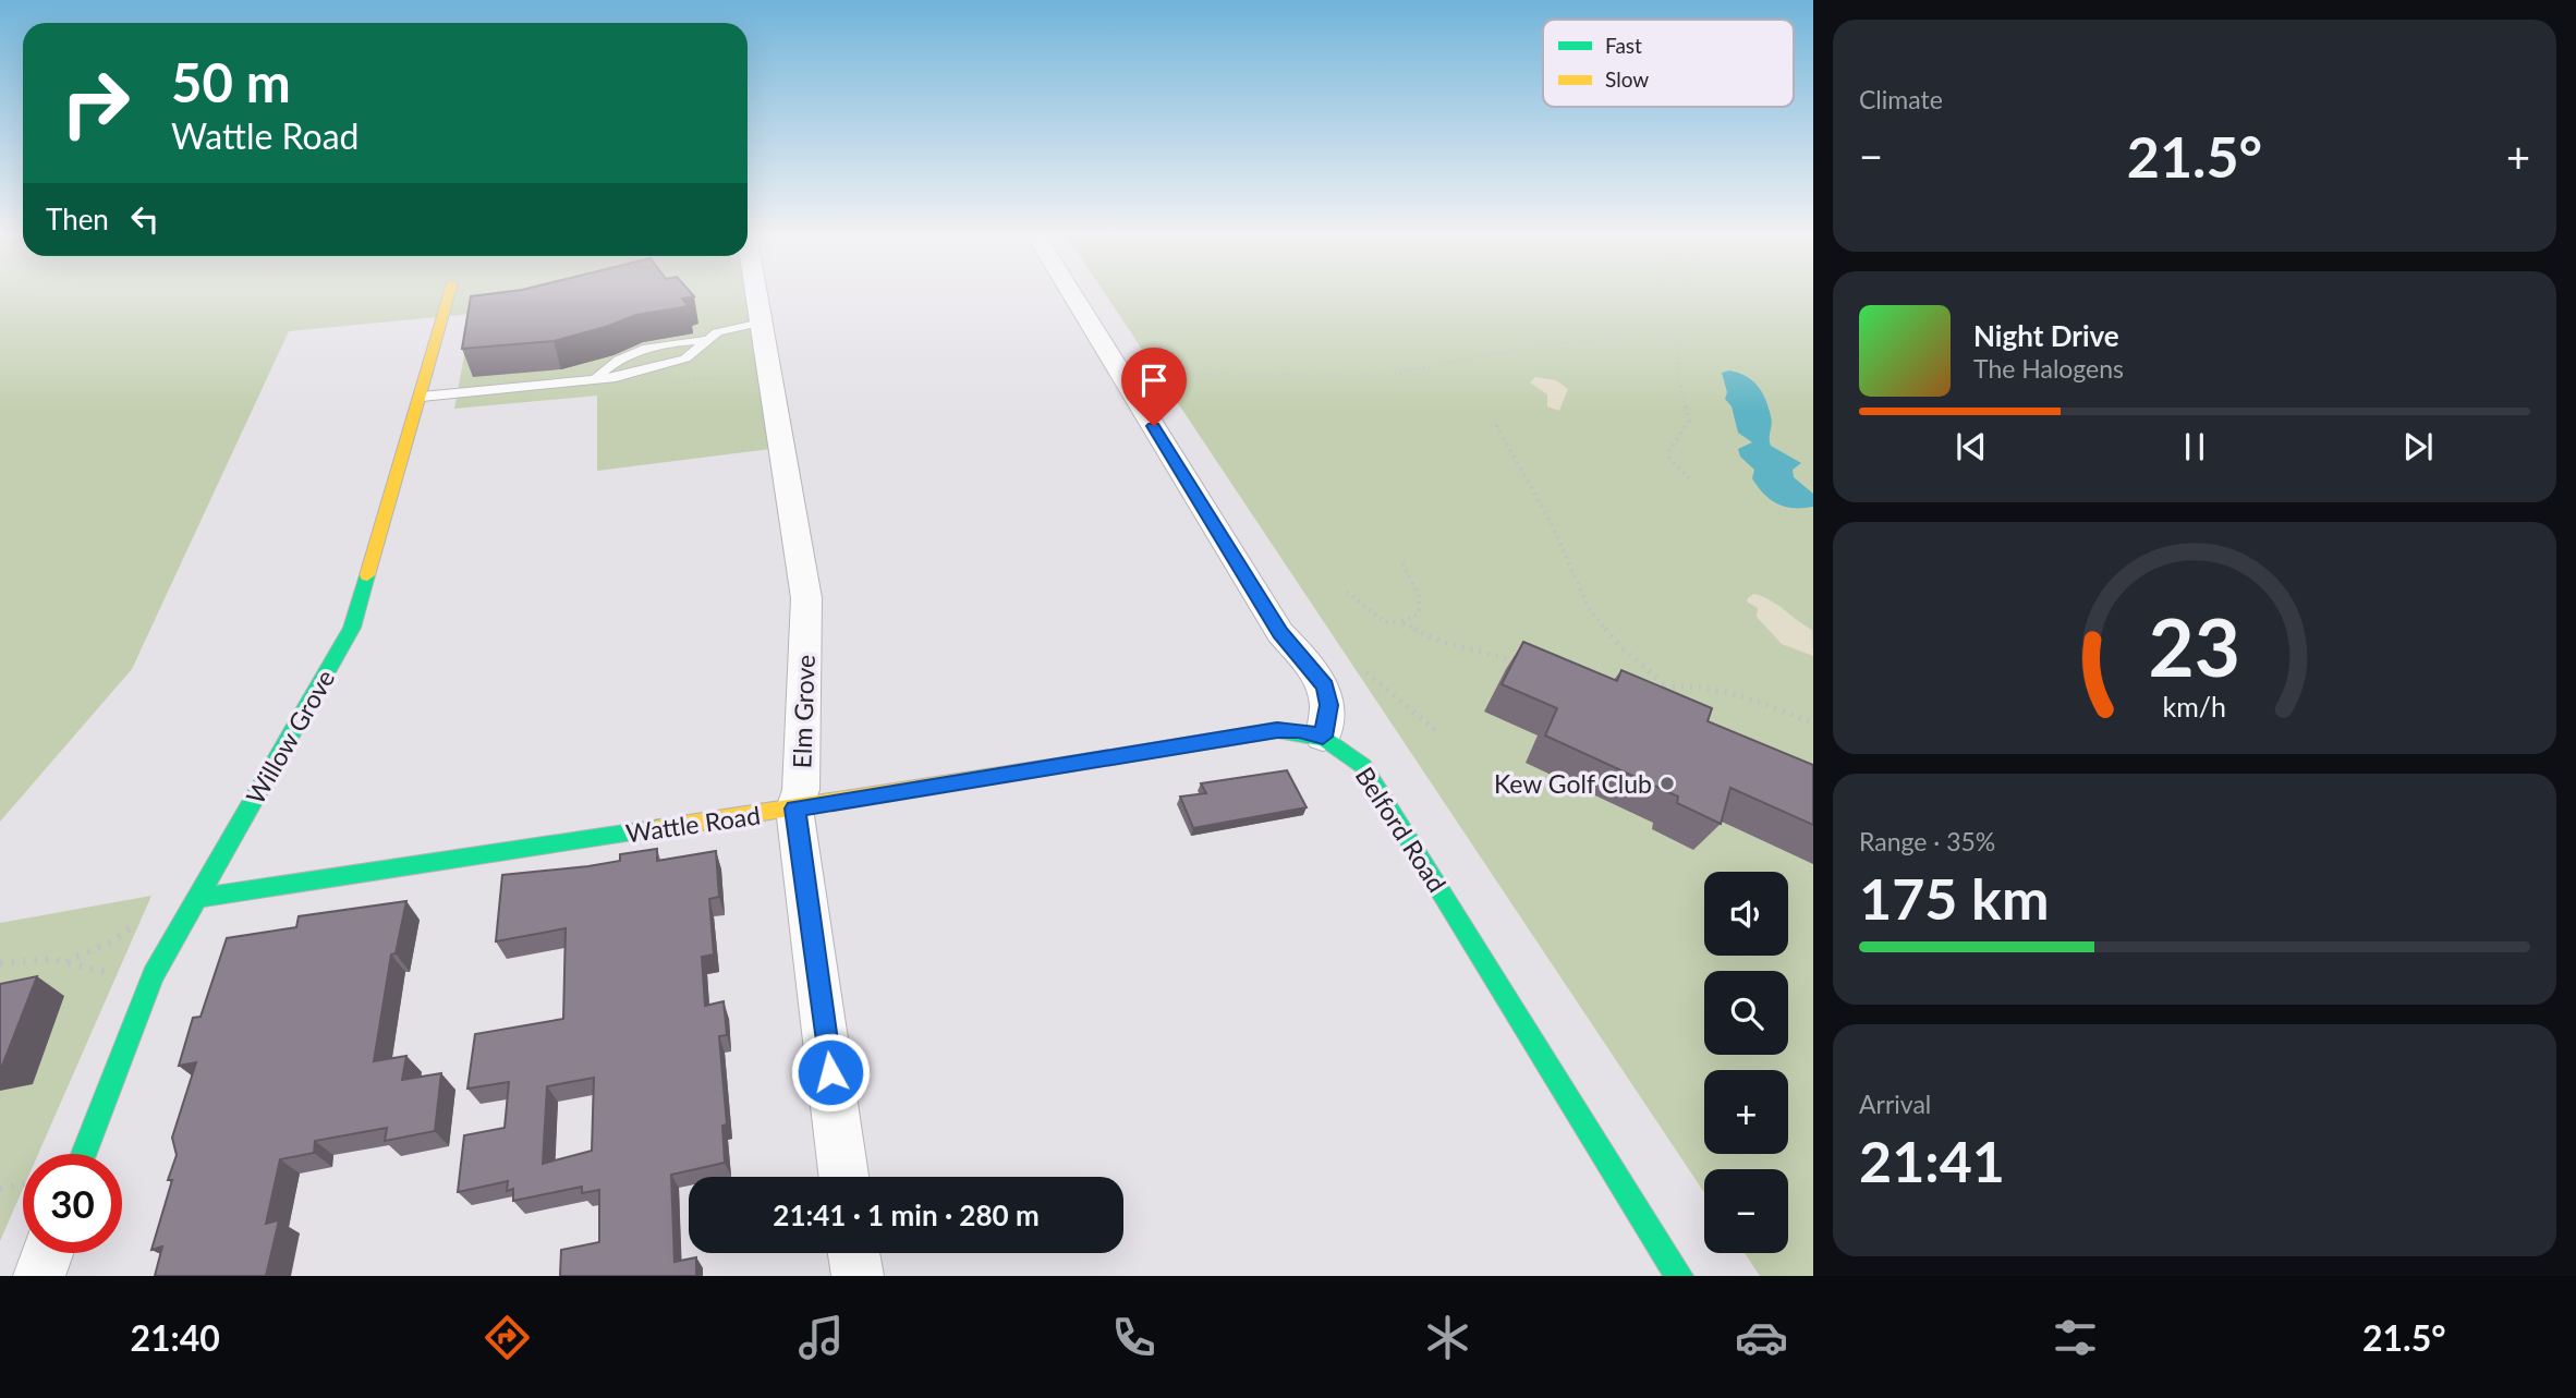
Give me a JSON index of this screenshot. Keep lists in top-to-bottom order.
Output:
{
  "streets": {
    "street": [
      "Elm Grove",
      "Willow Grove",
      "Wattle Road",
      "Belford Road"
    ]
  },
  "crossings": [
    ["Elm Grove", "Wattle Road"],
    ["Willow Grove", "Wattle Road"],
    ["Wattle Road", "Belford Road"]
  ],
  "places": ["Kew Golf Club"],
  "legend": ["Fast", "Slow"],
  "page": {
    "tile": [
      "Climate",
      ["Range · 35%", "175 km"],
      ["Arrival", "21:41"]
    ],
    "turn": ["50 m", "Wattle Road"],
    "heat": ["−", "21.5°", "+"],
    "then": "Then",
    "song": ["Night Drive", "The Halogens"],
    "map_buttons": ["+", "−"],
    "limit": "30",
    "trip": "21:41 · 1 min · 280 m",
    "tabs": ["21:40", "21.5°"],
    "gauge": ["23", "km/h"]
  }
}
